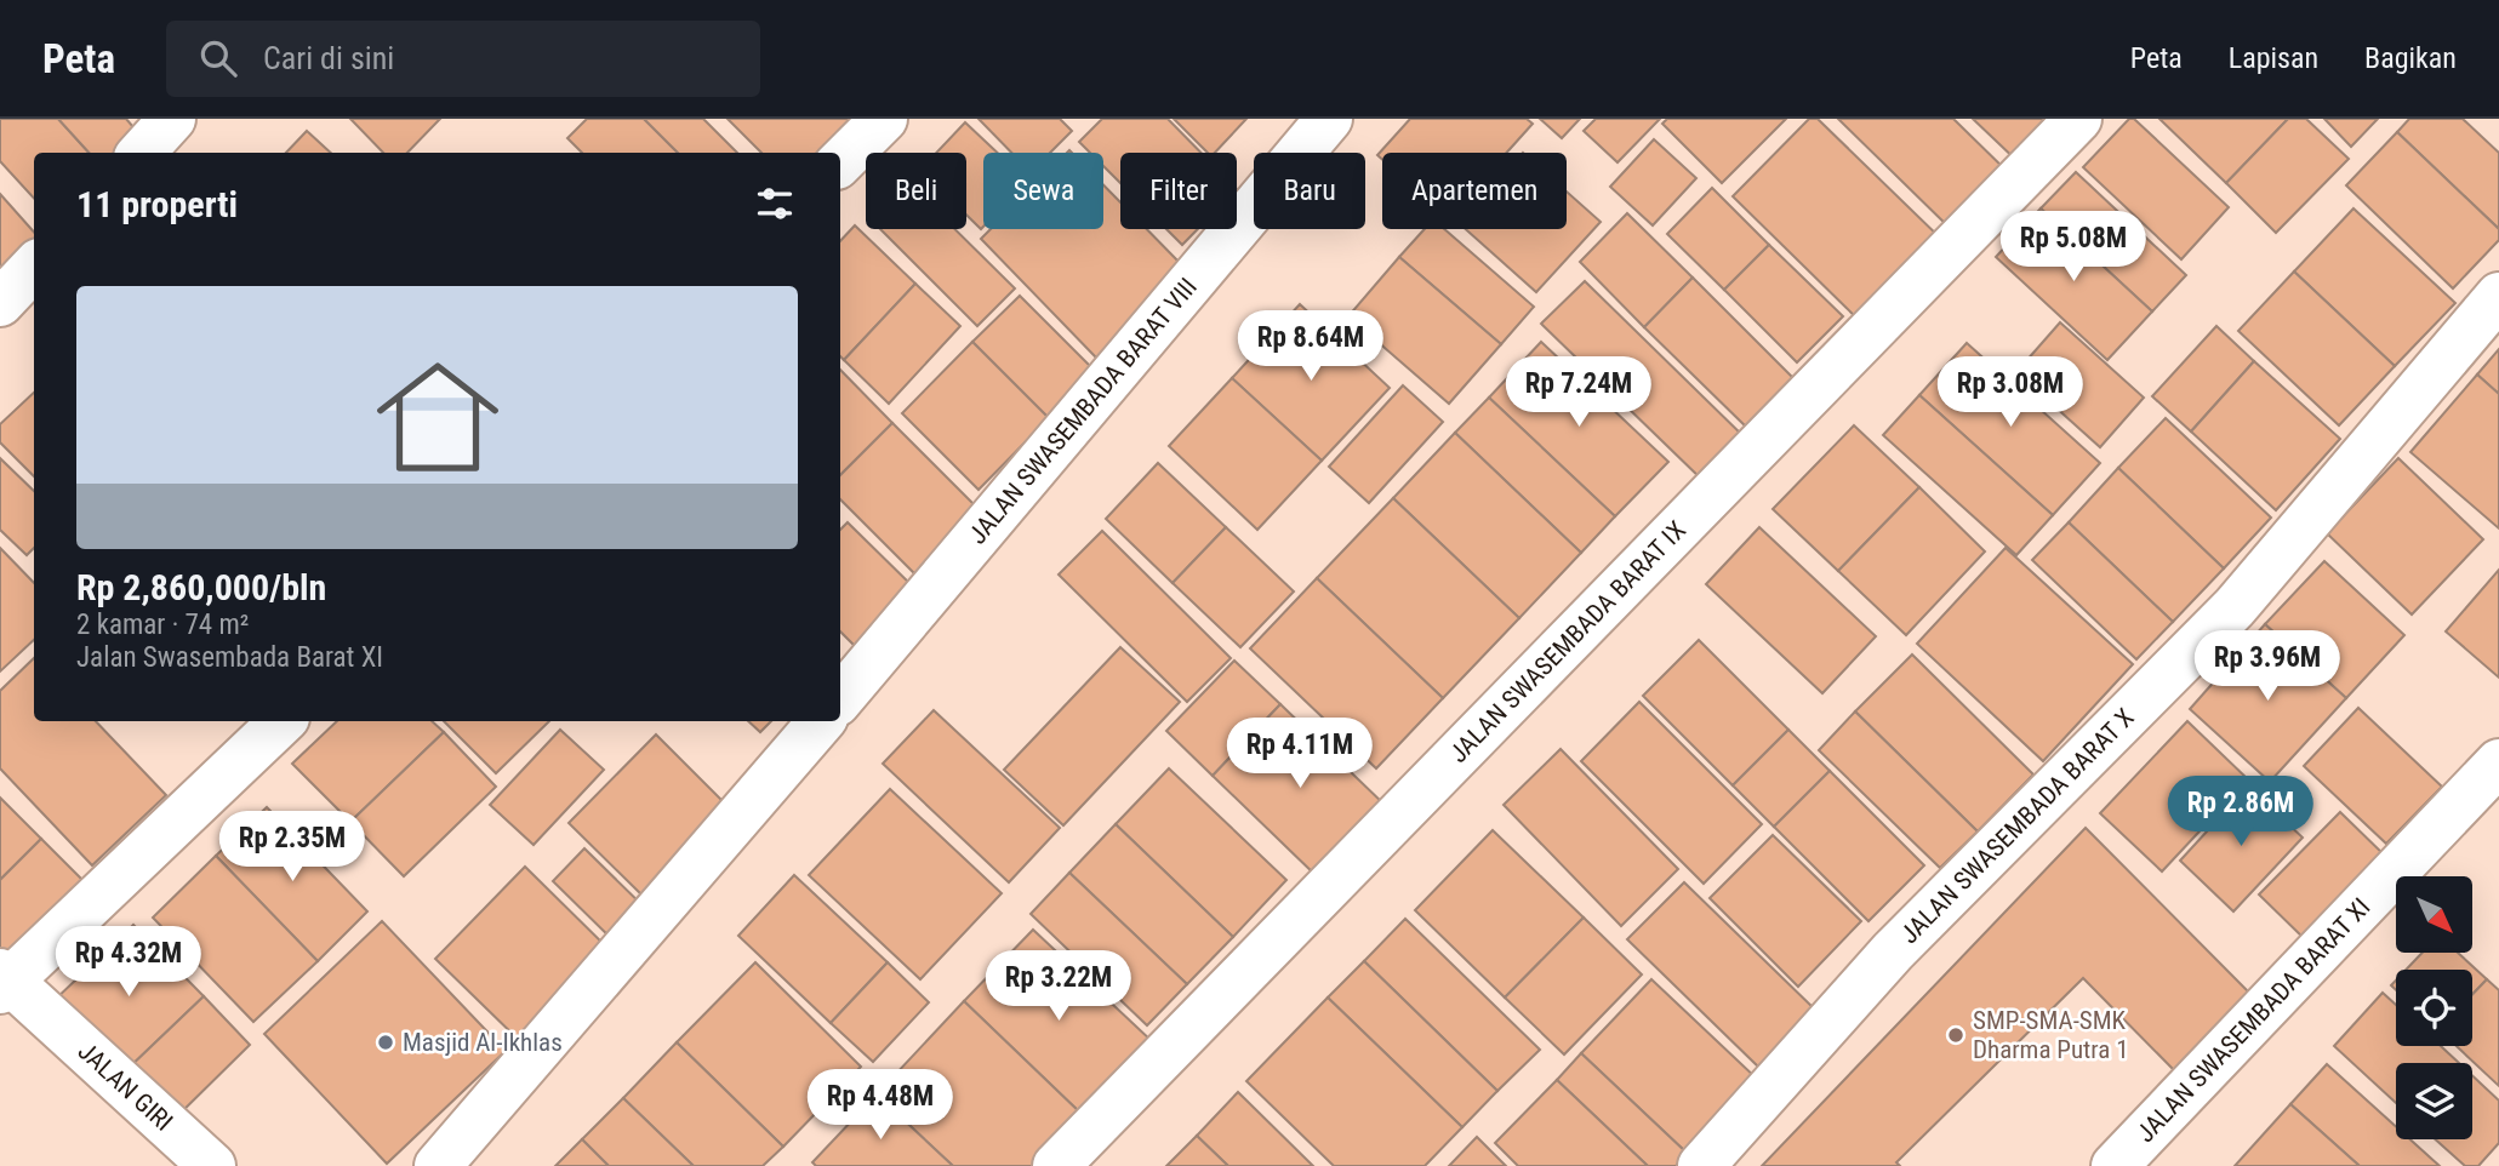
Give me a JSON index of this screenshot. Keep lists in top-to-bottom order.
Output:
{
  "streets": {
    "street": [
      "JALAN SWASEMBADA BARAT VIII",
      "JALAN SWASEMBADA BARAT IX",
      "JALAN SWASEMBADA BARAT X",
      "JALAN SWASEMBADA BARAT XI",
      "JALAN GIRI"
    ]
  },
  "places": ["SMP-SMA-SMK Dharma Putra 1", "Masjid Al-Ikhlas"],
  "north": "bottom right",
  "page": {
    "header": "Peta",
    "search": "Cari di sini",
    "nav": ["Peta", "Lapisan", "Bagikan"],
    "chip": [
      "Beli",
      "Sewa",
      "Filter",
      "Baru",
      "Apartemen"
    ],
    "heading": "11 properti",
    "price": [
      "Rp 5.08M",
      "Rp 8.64M",
      "Rp 7.24M",
      "Rp 3.08M",
      "Rp 3.96M",
      "Rp 4.11M",
      "Rp 2.86M",
      "Rp 2.35M",
      "Rp 4.32M",
      "Rp 3.22M",
      "Rp 4.48M"
    ],
    "list": [
      {
        "name": "Rp 2,860,000/bln",
        "note": "2 kamar · 74 m² · Jalan Swasembada Barat XI"
      }
    ]
  }
}
